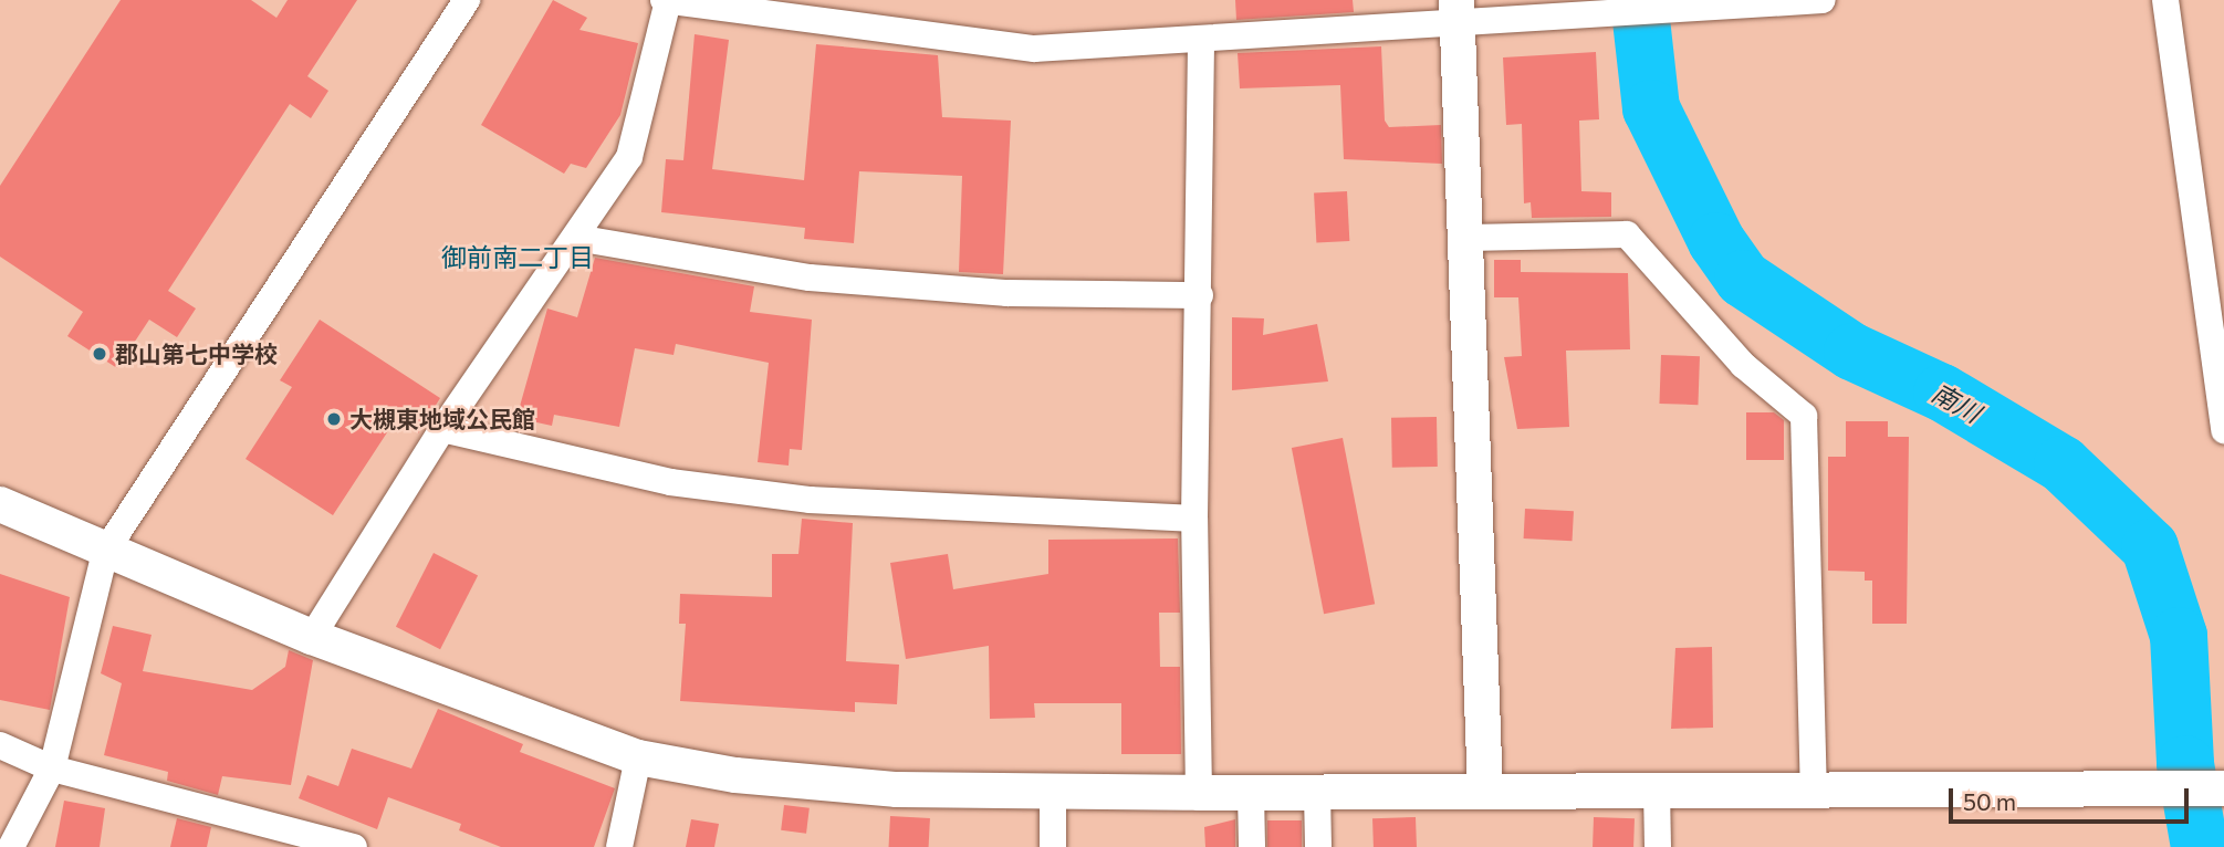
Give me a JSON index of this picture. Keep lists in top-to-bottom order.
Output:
{
  "districts": ["御前南二丁目"],
  "water": ["南川"],
  "places": ["郡山第七中学校", "大槻東地域公民館"],
  "scale_bar": "50 m"
}
